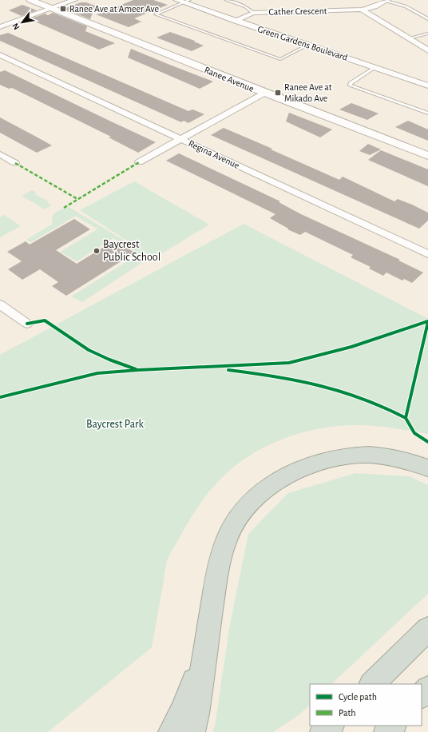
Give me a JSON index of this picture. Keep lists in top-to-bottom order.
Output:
{
  "streets": {
    "street": [
      "Cather Crescent",
      "Green Gardens Boulevard",
      "Ranee Avenue",
      "Regina Avenue"
    ]
  },
  "crossings": [
    ["Cather Crescent", "Green Gardens Boulevard"]
  ],
  "parks": ["Baycrest Park"],
  "places": {
    "transit": ["Ranee Ave at Ameer Ave", "Ranee Ave at Mikado Ave"],
    "other": ["Baycrest Public School"]
  },
  "legend": ["Cycle path", "Path"],
  "north": "bottom left"
}
